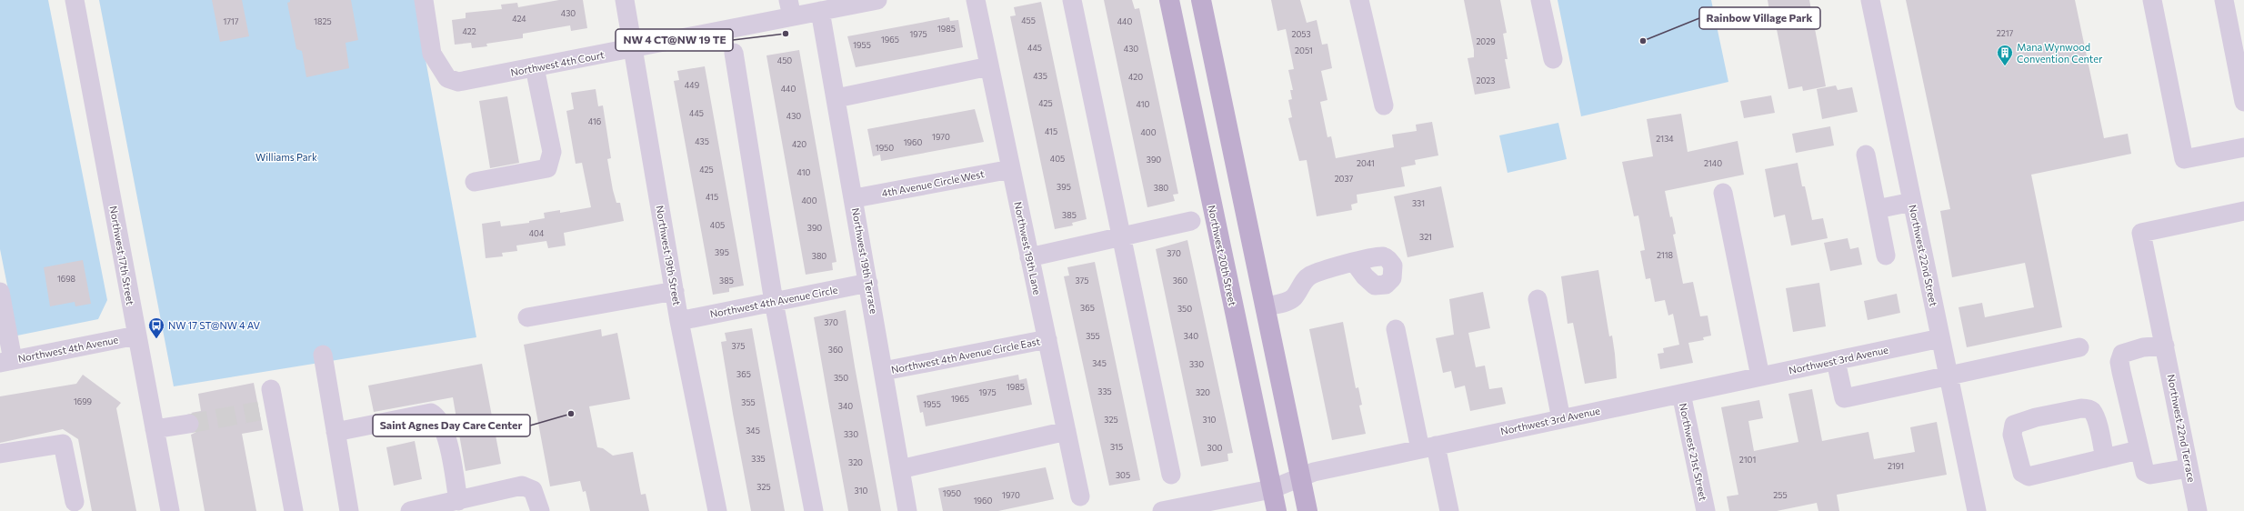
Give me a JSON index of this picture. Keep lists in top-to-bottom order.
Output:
{
  "streets": {
    "main road": ["Northwest 20th Street"],
    "street": [
      "Northwest 4th Court",
      "4th Avenue Circle West",
      "Northwest 19th Lane",
      "Northwest 17th Street",
      "Northwest 19th Street",
      "Northwest 22nd Street",
      "Northwest 19th Terrace",
      "Northwest 4th Avenue Circle",
      "Northwest 4th Avenue",
      "Northwest 4th Avenue Circle East",
      "Northwest 3rd Avenue",
      "Northwest 22nd Terrace",
      "Northwest 21st Street"
    ]
  },
  "crossings": [
    ["Northwest 4th Court", "Northwest 19th Street"],
    ["Northwest 4th Court", "Northwest 19th Terrace"],
    ["4th Avenue Circle West", "Northwest 19th Lane"],
    ["4th Avenue Circle West", "Northwest 19th Terrace"],
    ["Northwest 19th Lane", "Northwest 4th Avenue Circle East"],
    ["Northwest 17th Street", "Northwest 4th Avenue"],
    ["Northwest 19th Street", "Northwest 4th Avenue Circle"],
    ["Northwest 20th Street", "Northwest 3rd Avenue"],
    ["Northwest 22nd Street", "Northwest 3rd Avenue"],
    ["Northwest 19th Terrace", "Northwest 4th Avenue Circle"],
    ["Northwest 19th Terrace", "Northwest 4th Avenue Circle East"],
    ["Northwest 3rd Avenue", "Northwest 21st Street"]
  ],
  "parks": ["Williams Park"],
  "places": {
    "other": ["NW 4 CT@NW 19 TE", "Rainbow Village Park", "Saint Agnes Day Care Center"],
    "building": ["Mana Wynwood Convention Center"],
    "bus stop": ["NW 17 ST@NW 4 AV"]
  },
  "house_numbers": [
    "430",
    "424",
    "455",
    "1717",
    "1825",
    "440",
    "1985",
    "422",
    "2217",
    "1975",
    "2053",
    "1965",
    "2029",
    "1955",
    "445",
    "430",
    "2051",
    "450",
    "435",
    "420",
    "2023",
    "449",
    "440",
    "425",
    "410",
    "445",
    "430",
    "416",
    "415",
    "400",
    "1970",
    "2134",
    "435",
    "1960",
    "420",
    "1950",
    "405",
    "390",
    "2041",
    "2140",
    "425",
    "410",
    "2037",
    "395",
    "380",
    "415",
    "400",
    "331",
    "385",
    "405",
    "390",
    "404",
    "321",
    "395",
    "370",
    "2118",
    "380",
    "1698",
    "385",
    "375",
    "360",
    "365",
    "350",
    "370",
    "355",
    "340",
    "375",
    "360",
    "345",
    "330",
    "365",
    "350",
    "1985",
    "335",
    "1975",
    "320",
    "1965",
    "1699",
    "355",
    "1955",
    "340",
    "325",
    "310",
    "345",
    "330",
    "315",
    "300",
    "335",
    "2101",
    "320",
    "2191",
    "305",
    "325",
    "310",
    "1950",
    "1970",
    "255",
    "1960"
  ]
}
